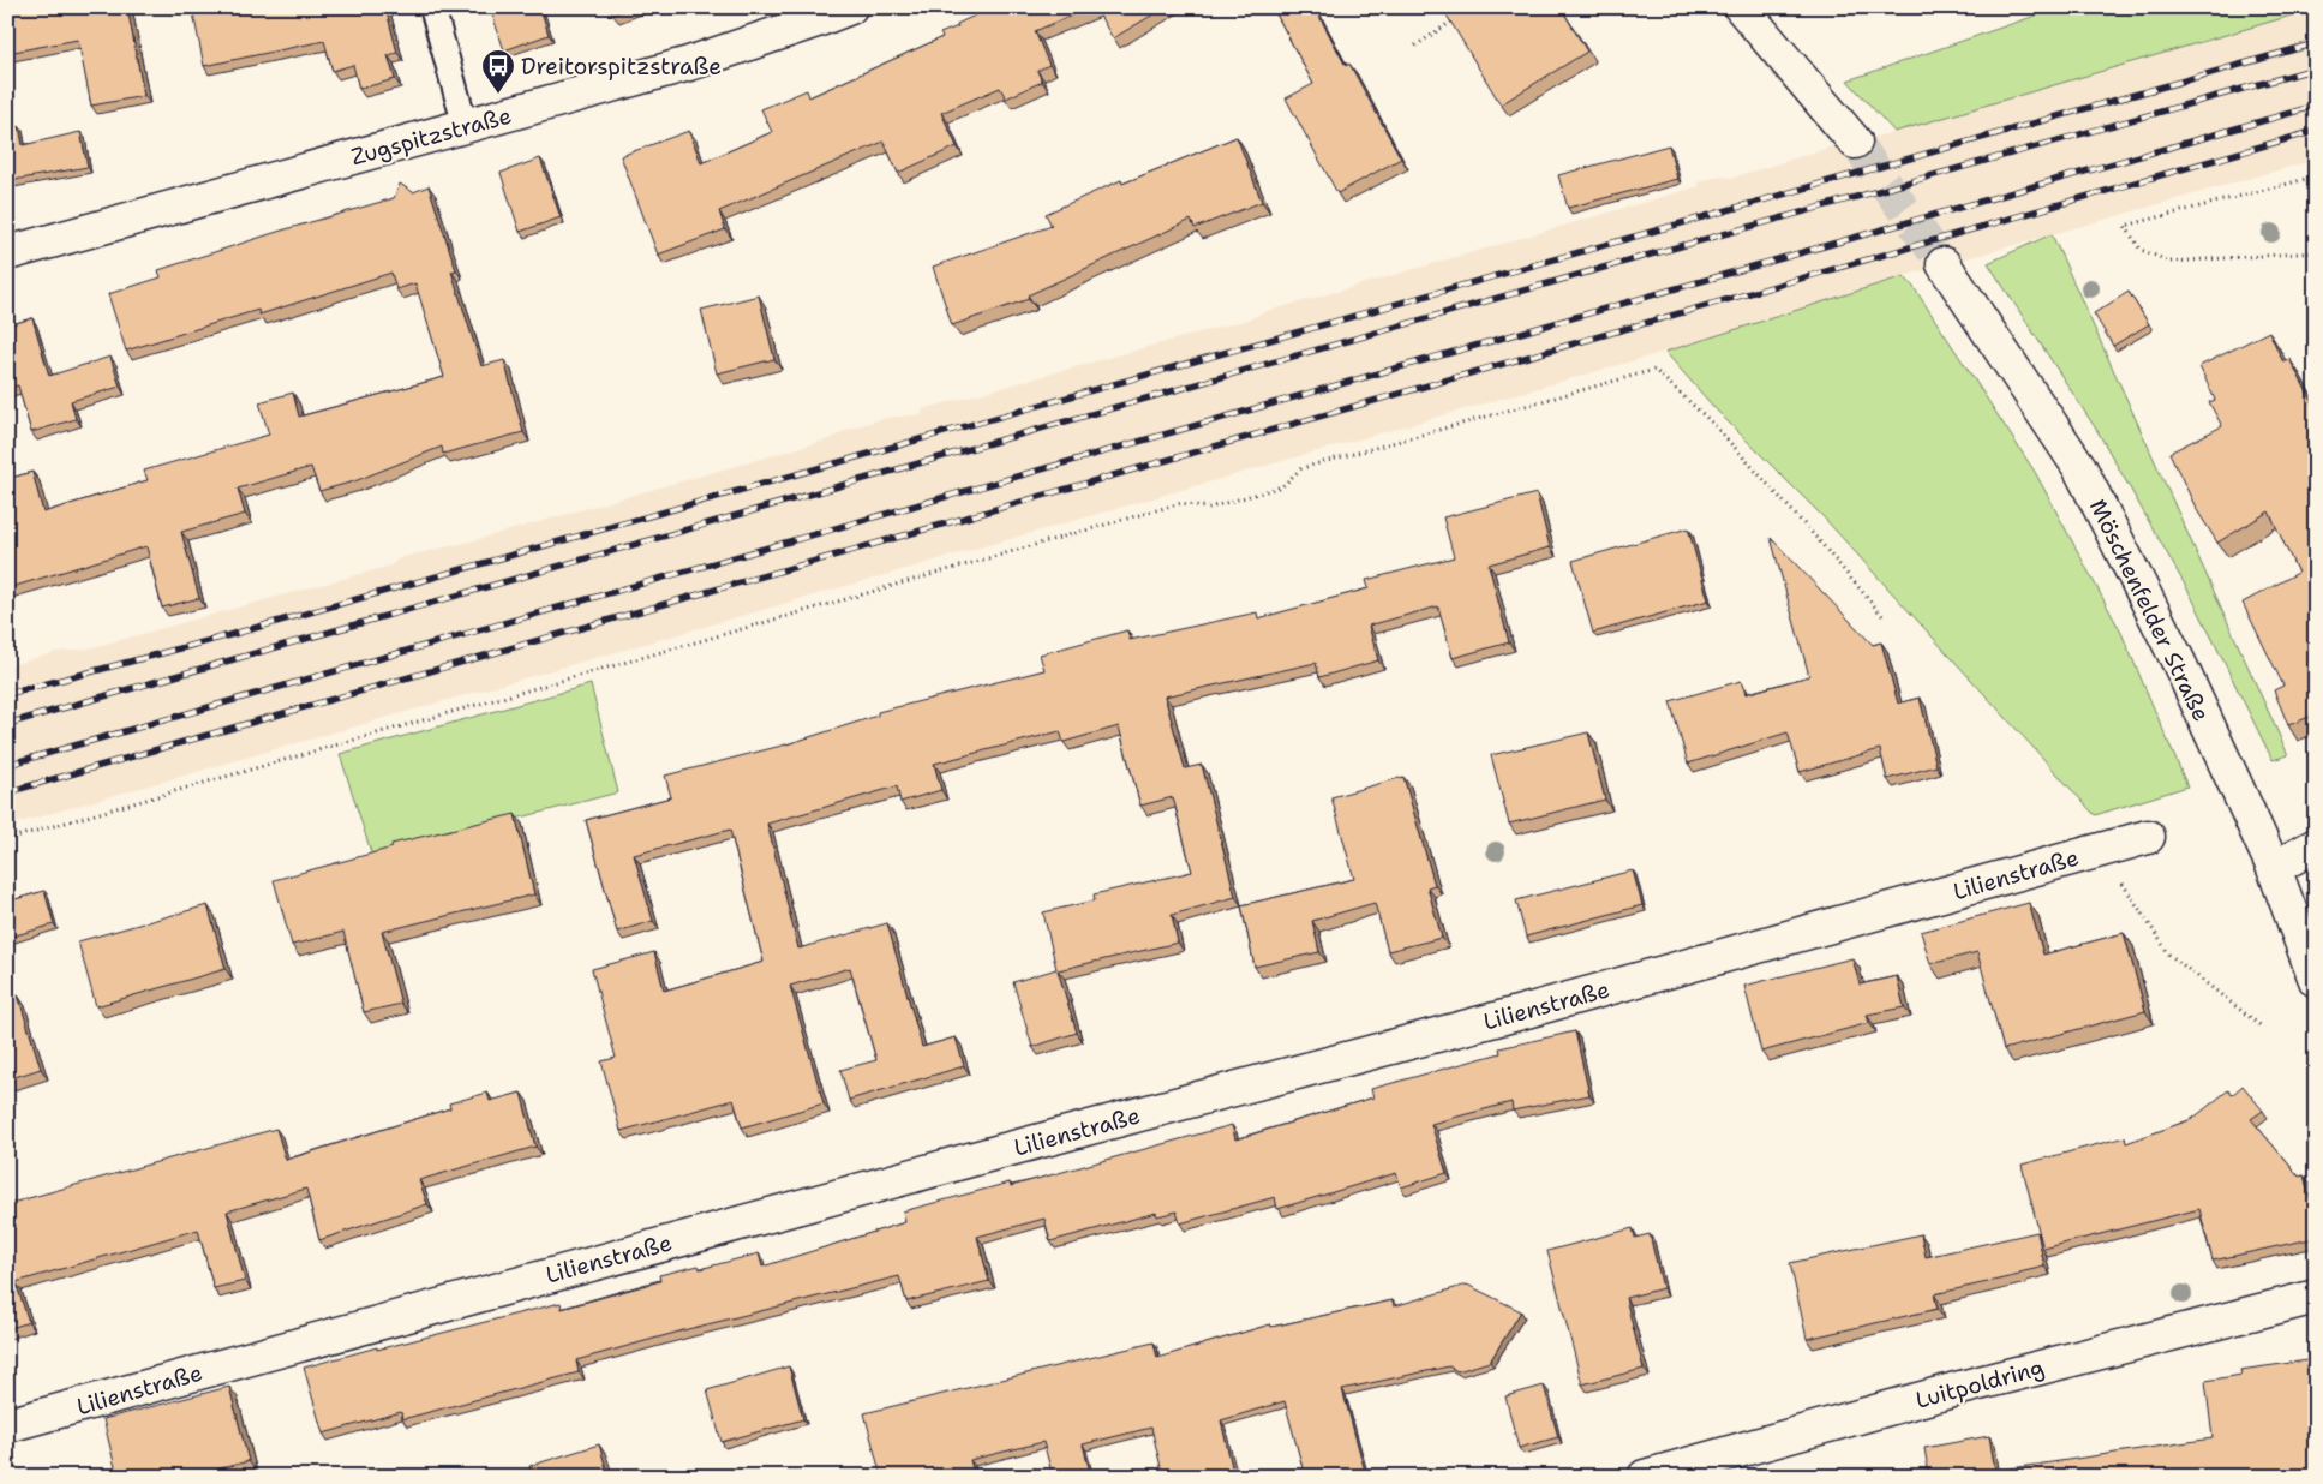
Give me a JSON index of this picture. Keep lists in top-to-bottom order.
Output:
{
  "streets": {
    "street": [
      "Zugspitzstraße",
      "Möschenfelder Straße",
      "Lilienstraße",
      "Luitpoldring"
    ]
  },
  "places": {
    "bus stop": ["Dreitorspitzstraße"]
  }
}
